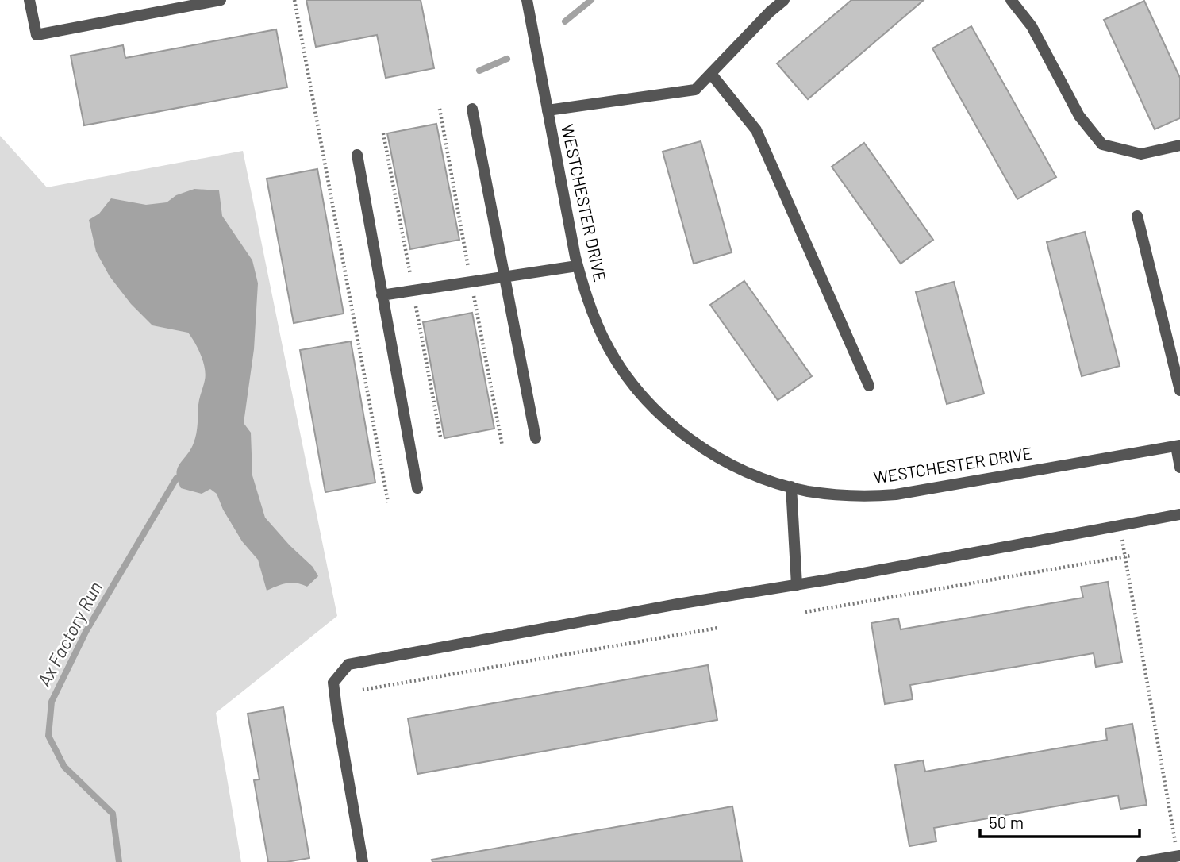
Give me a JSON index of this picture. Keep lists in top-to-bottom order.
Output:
{
  "streets": {
    "street": ["WESTCHESTER DRIVE"]
  },
  "water": ["Ax Factory Run"],
  "scale_bar": "50 m"
}
